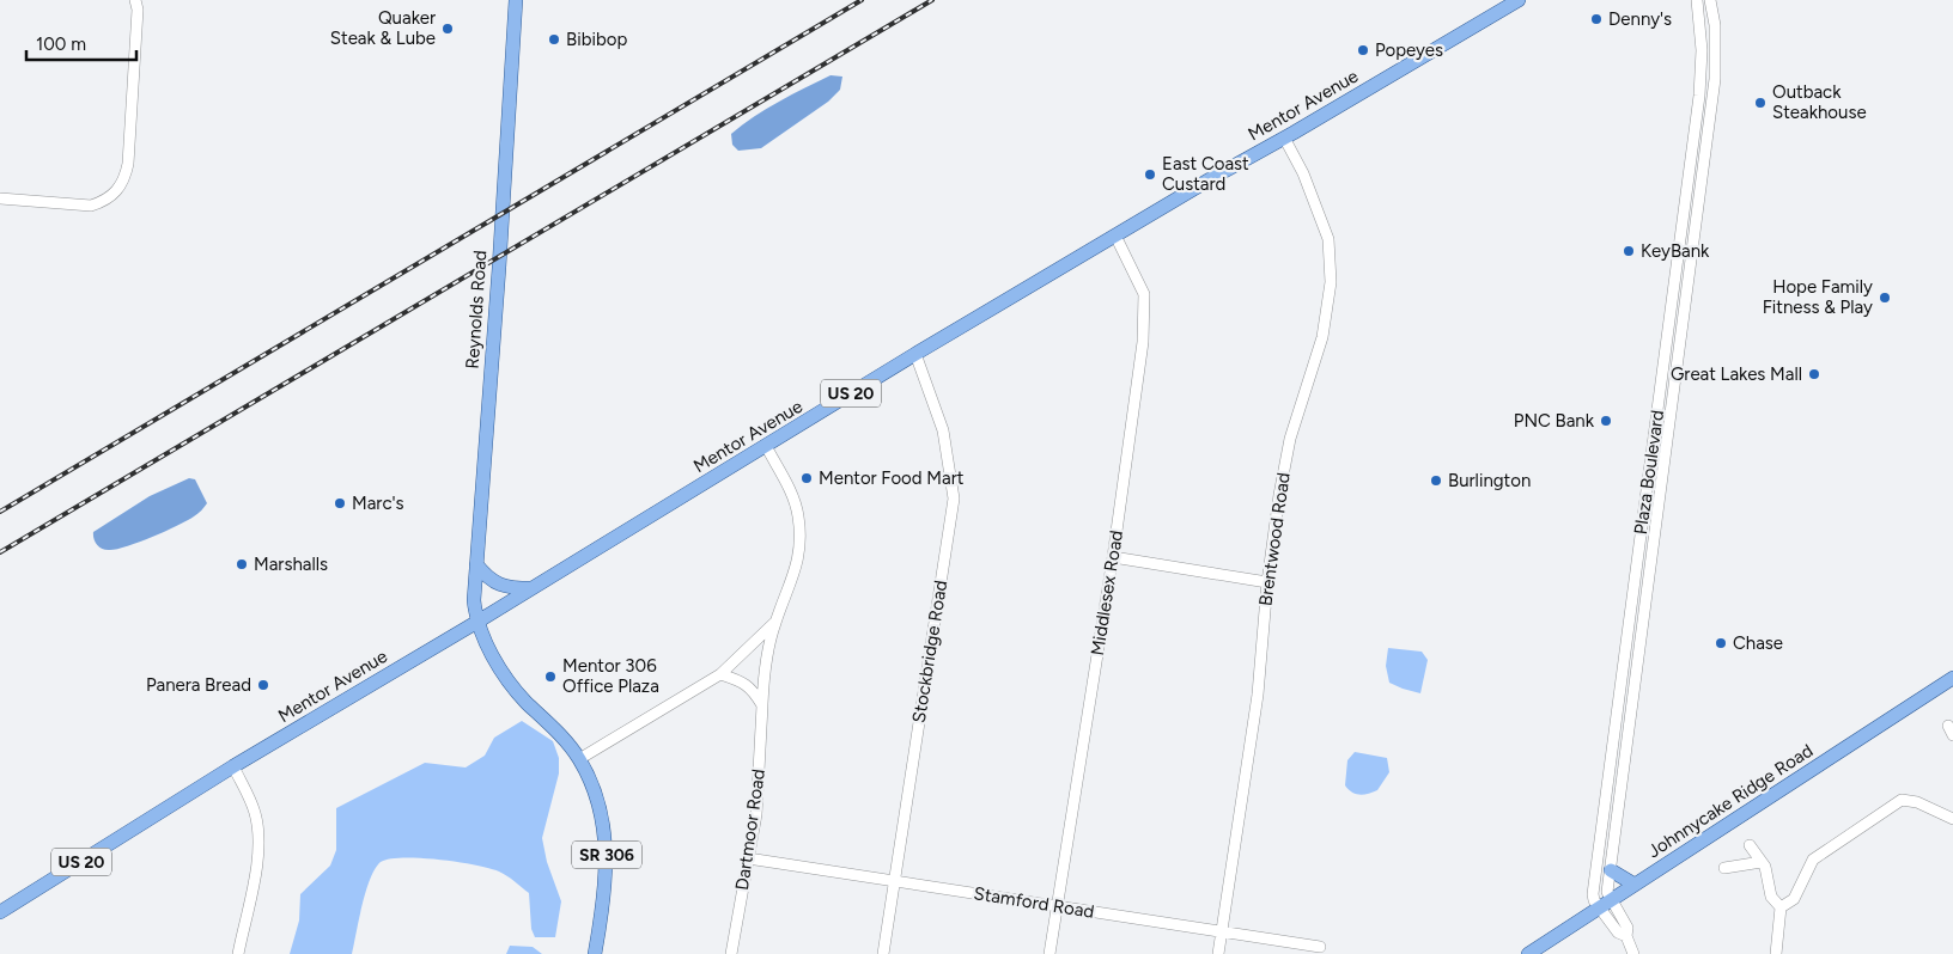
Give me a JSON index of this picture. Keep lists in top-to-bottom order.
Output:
{
  "streets": {
    "main road": [
      "Mentor Avenue",
      "Reynolds Road",
      "US 20",
      "Johnnycake Ridge Road",
      "SR 306"
    ],
    "street": [
      "Plaza Boulevard",
      "Brentwood Road",
      "Middlesex Road",
      "Stockbridge Road",
      "Dartmoor Road",
      "Stamford Road"
    ]
  },
  "crossings": [
    ["Mentor Avenue", "Reynolds Road"],
    ["Mentor Avenue", "Brentwood Road"],
    ["Mentor Avenue", "Middlesex Road"],
    ["Mentor Avenue", "Stockbridge Road"],
    ["Mentor Avenue", "Dartmoor Road"],
    ["Mentor Avenue", "SR 306"],
    ["Reynolds Road", "SR 306"],
    ["Plaza Boulevard", "Johnnycake Ridge Road"],
    ["Brentwood Road", "Stamford Road"],
    ["Middlesex Road", "Stamford Road"],
    ["Stockbridge Road", "Stamford Road"],
    ["Dartmoor Road", "Stamford Road"]
  ],
  "places": [
    "Denny's",
    "Quaker Steak & Lube",
    "Bibibop",
    "Popeyes",
    "Outback Steakhouse",
    "East Coast Custard",
    "KeyBank",
    "Hope Family Fitness & Play",
    "Great Lakes Mall",
    "PNC Bank",
    "Mentor Food Mart",
    "Burlington",
    "Marc's",
    "Marshalls",
    "Chase",
    "Mentor 306 Office Plaza",
    "Panera Bread"
  ],
  "scale_bar": "100 m"
}
